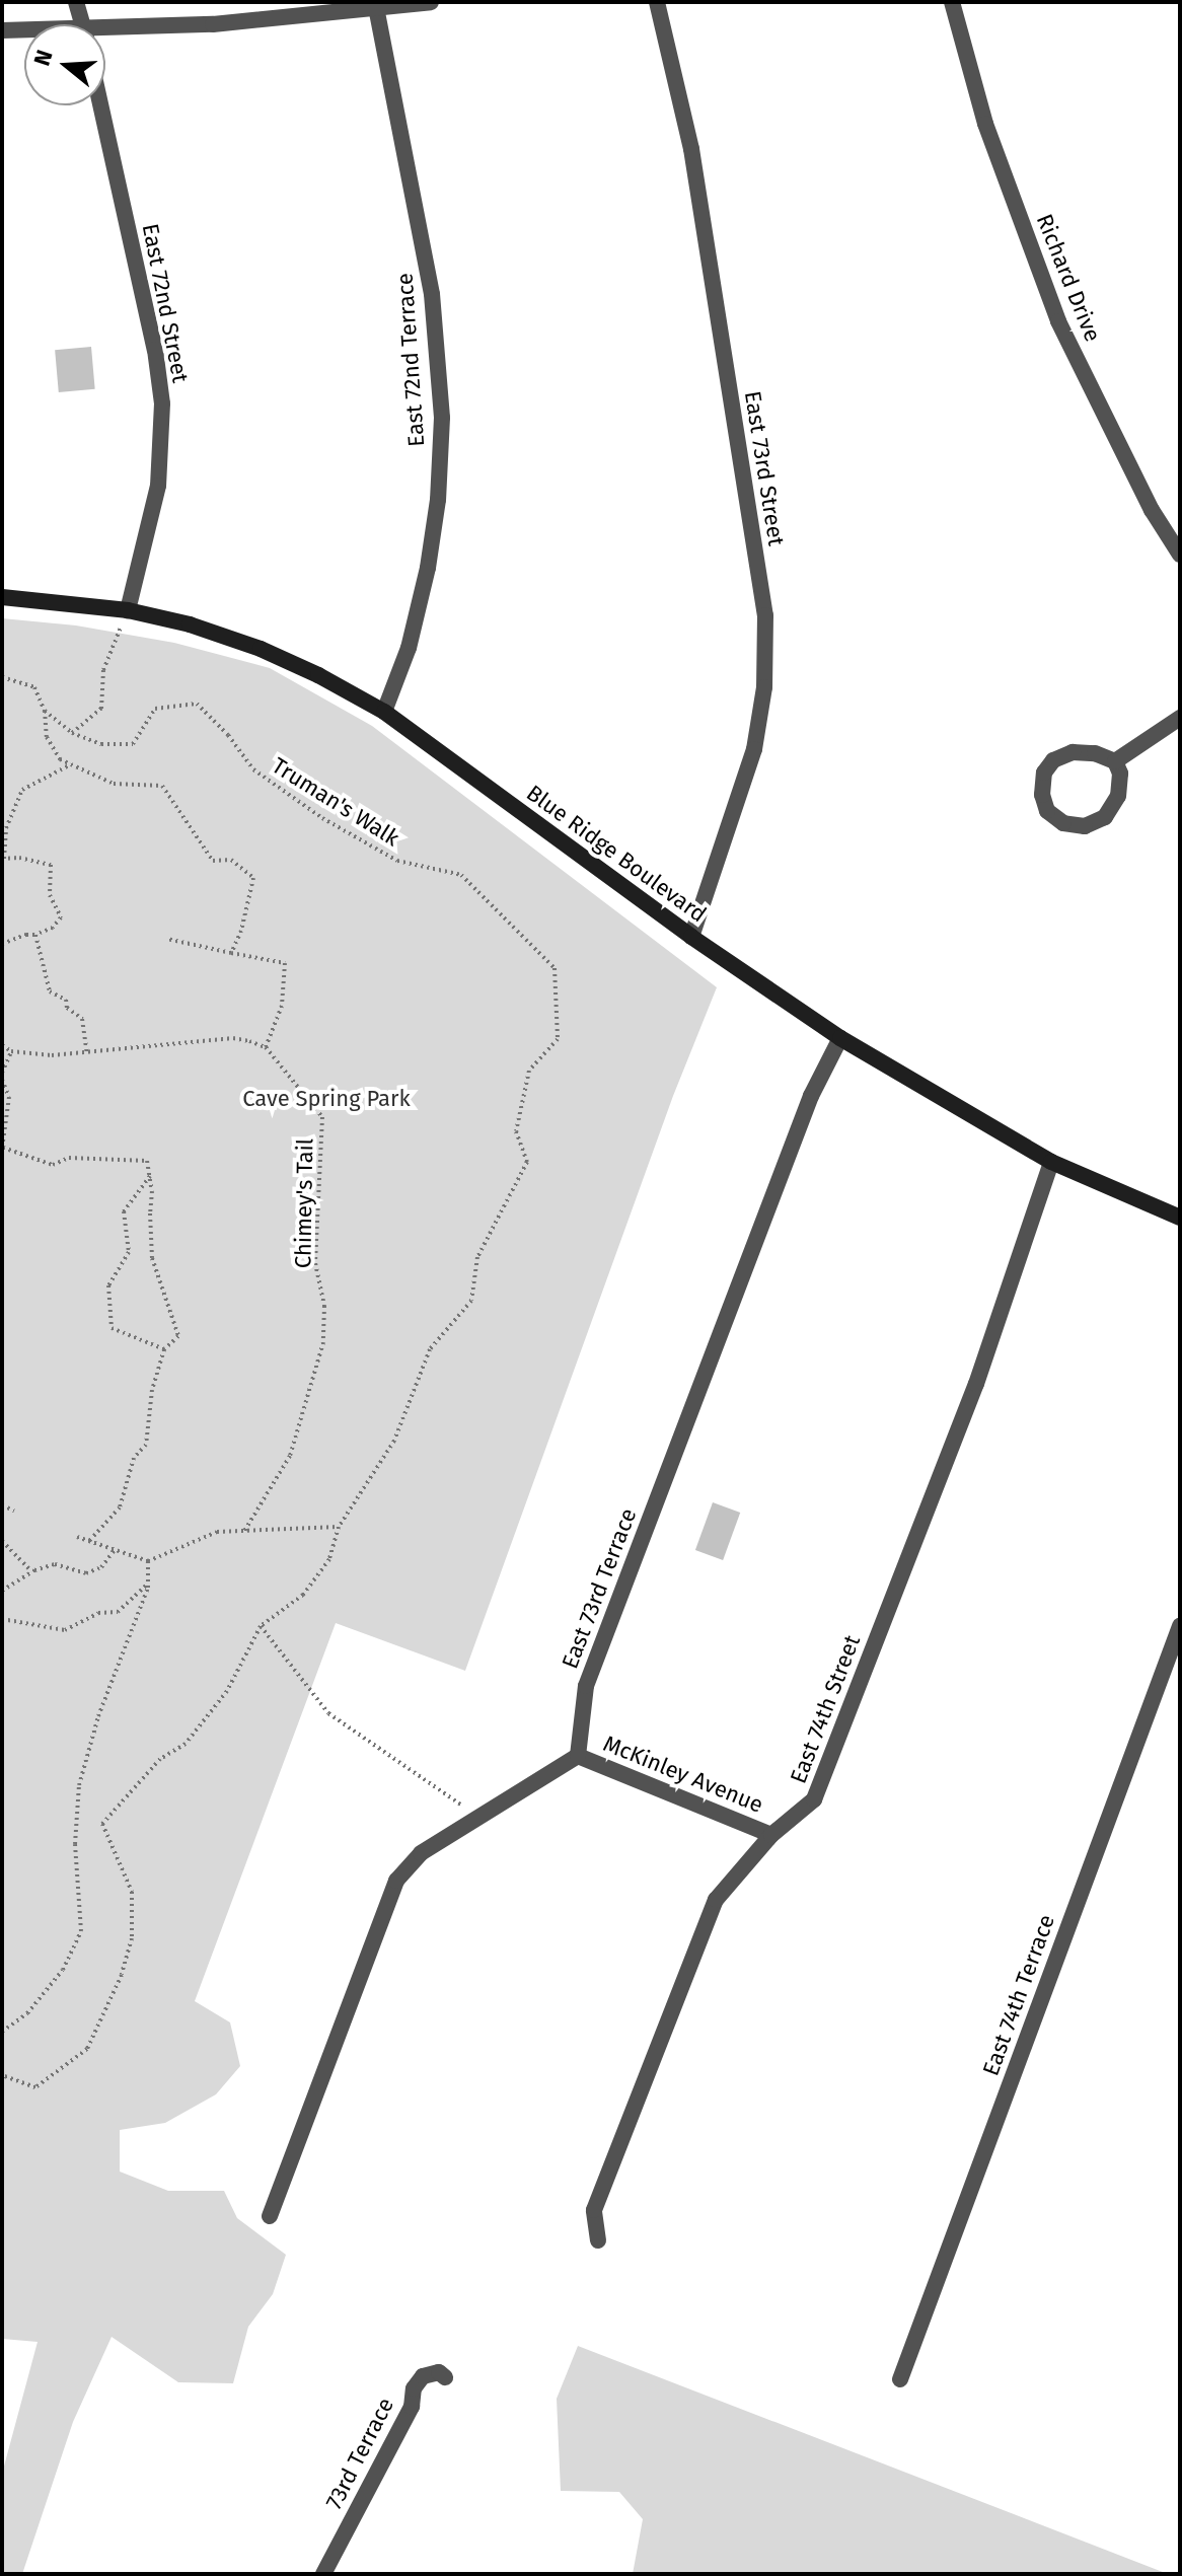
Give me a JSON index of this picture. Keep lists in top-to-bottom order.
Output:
{
  "streets": {
    "main road": ["Blue Ridge Boulevard"],
    "street": [
      "Richard Drive",
      "East 72nd Street",
      "East 72nd Terrace",
      "East 73rd Street",
      "East 73rd Terrace",
      "East 74th Street",
      "McKinley Avenue",
      "East 74th Terrace",
      "73rd Terrace"
    ],
    "path": ["Truman's Walk", "Chimey's Tail"]
  },
  "crossings": [
    ["East 72nd Street", "Blue Ridge Boulevard"],
    ["East 72nd Terrace", "Blue Ridge Boulevard"],
    ["East 73rd Street", "Blue Ridge Boulevard"],
    ["Blue Ridge Boulevard", "East 73rd Terrace"],
    ["Blue Ridge Boulevard", "East 74th Street"],
    ["East 73rd Terrace", "McKinley Avenue"],
    ["East 74th Street", "McKinley Avenue"]
  ],
  "parks": ["Cave Spring Park"],
  "north": "left"
}
